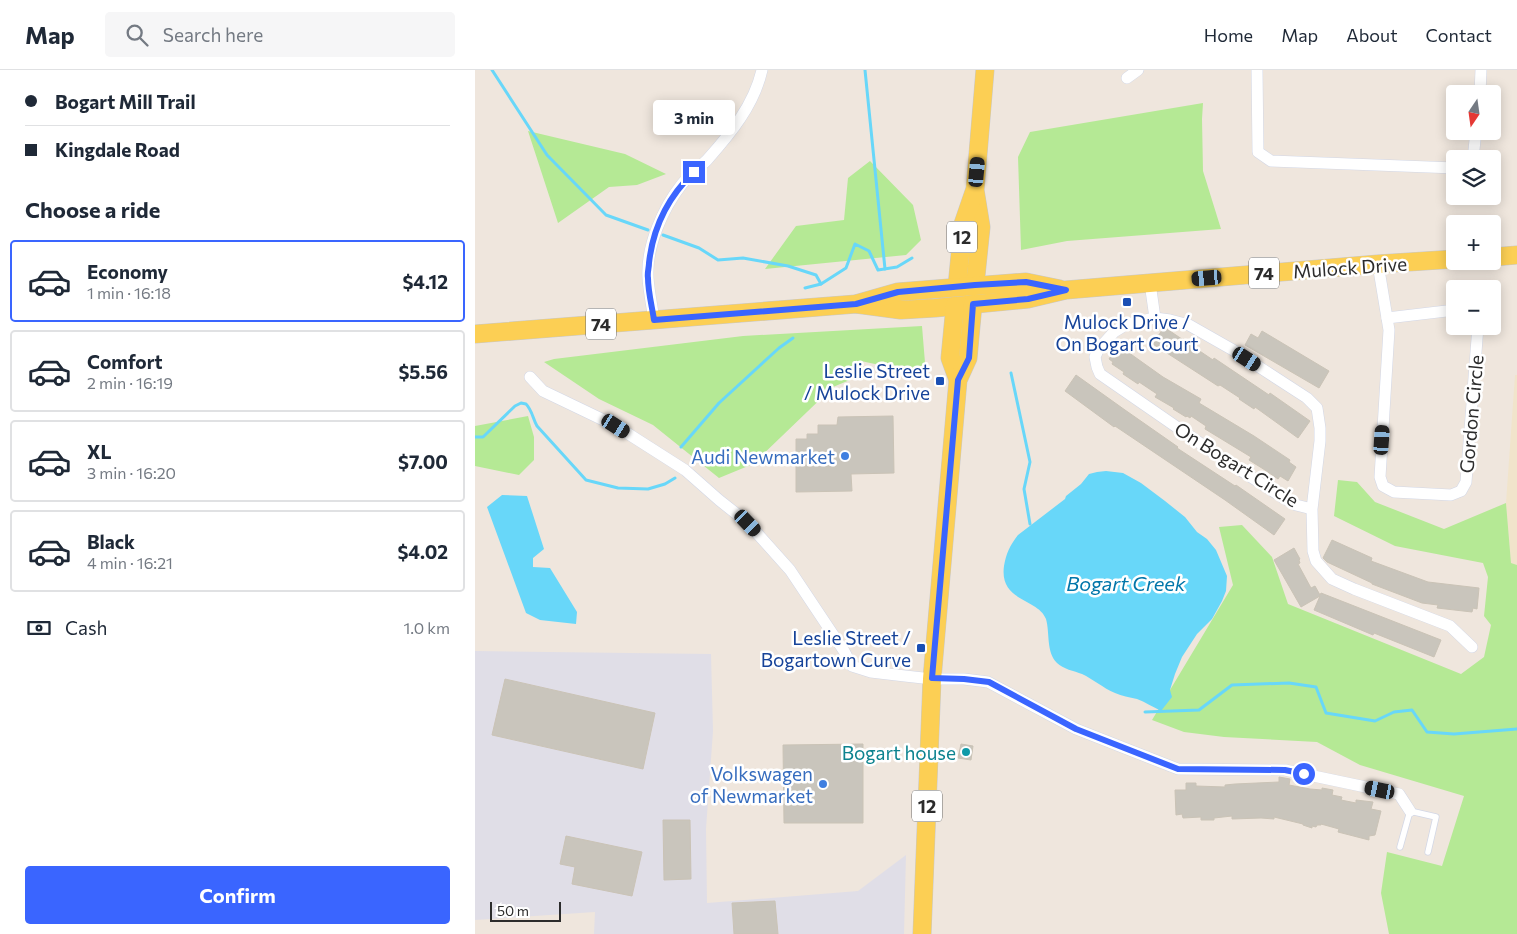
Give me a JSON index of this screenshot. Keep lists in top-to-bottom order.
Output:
{
  "streets": {
    "main road": ["12", "Mulock Drive", "74"],
    "street": ["Gordon Circle", "On Bogart Circle"]
  },
  "crossings": [
    ["12", "Mulock Drive"],
    ["Mulock Drive", "Gordon Circle"]
  ],
  "water": ["Bogart Creek"],
  "places": {
    "transit": ["Mulock Drive / On Bogart Court", "Leslie Street / Mulock Drive", "Leslie Street / Bogartown Curve"],
    "other": ["Audi Newmarket", "Bogart house", "Volkswagen of Newmarket"]
  },
  "scale_bar": "50 m",
  "north": "bottom",
  "page": {
    "header": "Map",
    "search": "Search here",
    "nav": [
      "Home",
      "Map",
      "About",
      "Contact"
    ],
    "banner": ["Bogart Mill Trail", "Kingdale Road"],
    "map_buttons": ["+", "−"],
    "bubble": "3 min",
    "heading": "Choose a ride",
    "list": [
      {
        "name": "Economy",
        "note": "1 min · 16:18",
        "value": "$4.12"
      },
      {
        "name": "Comfort",
        "note": "2 min · 16:19",
        "value": "$5.56"
      },
      {
        "name": "XL",
        "note": "3 min · 16:20",
        "value": "$7.00"
      },
      {
        "name": "Black",
        "note": "4 min · 16:21",
        "value": "$4.02"
      }
    ],
    "pay": ["Cash", "1.0 km"],
    "buttons": "Confirm",
    "scale": "50 m"
  }
}
